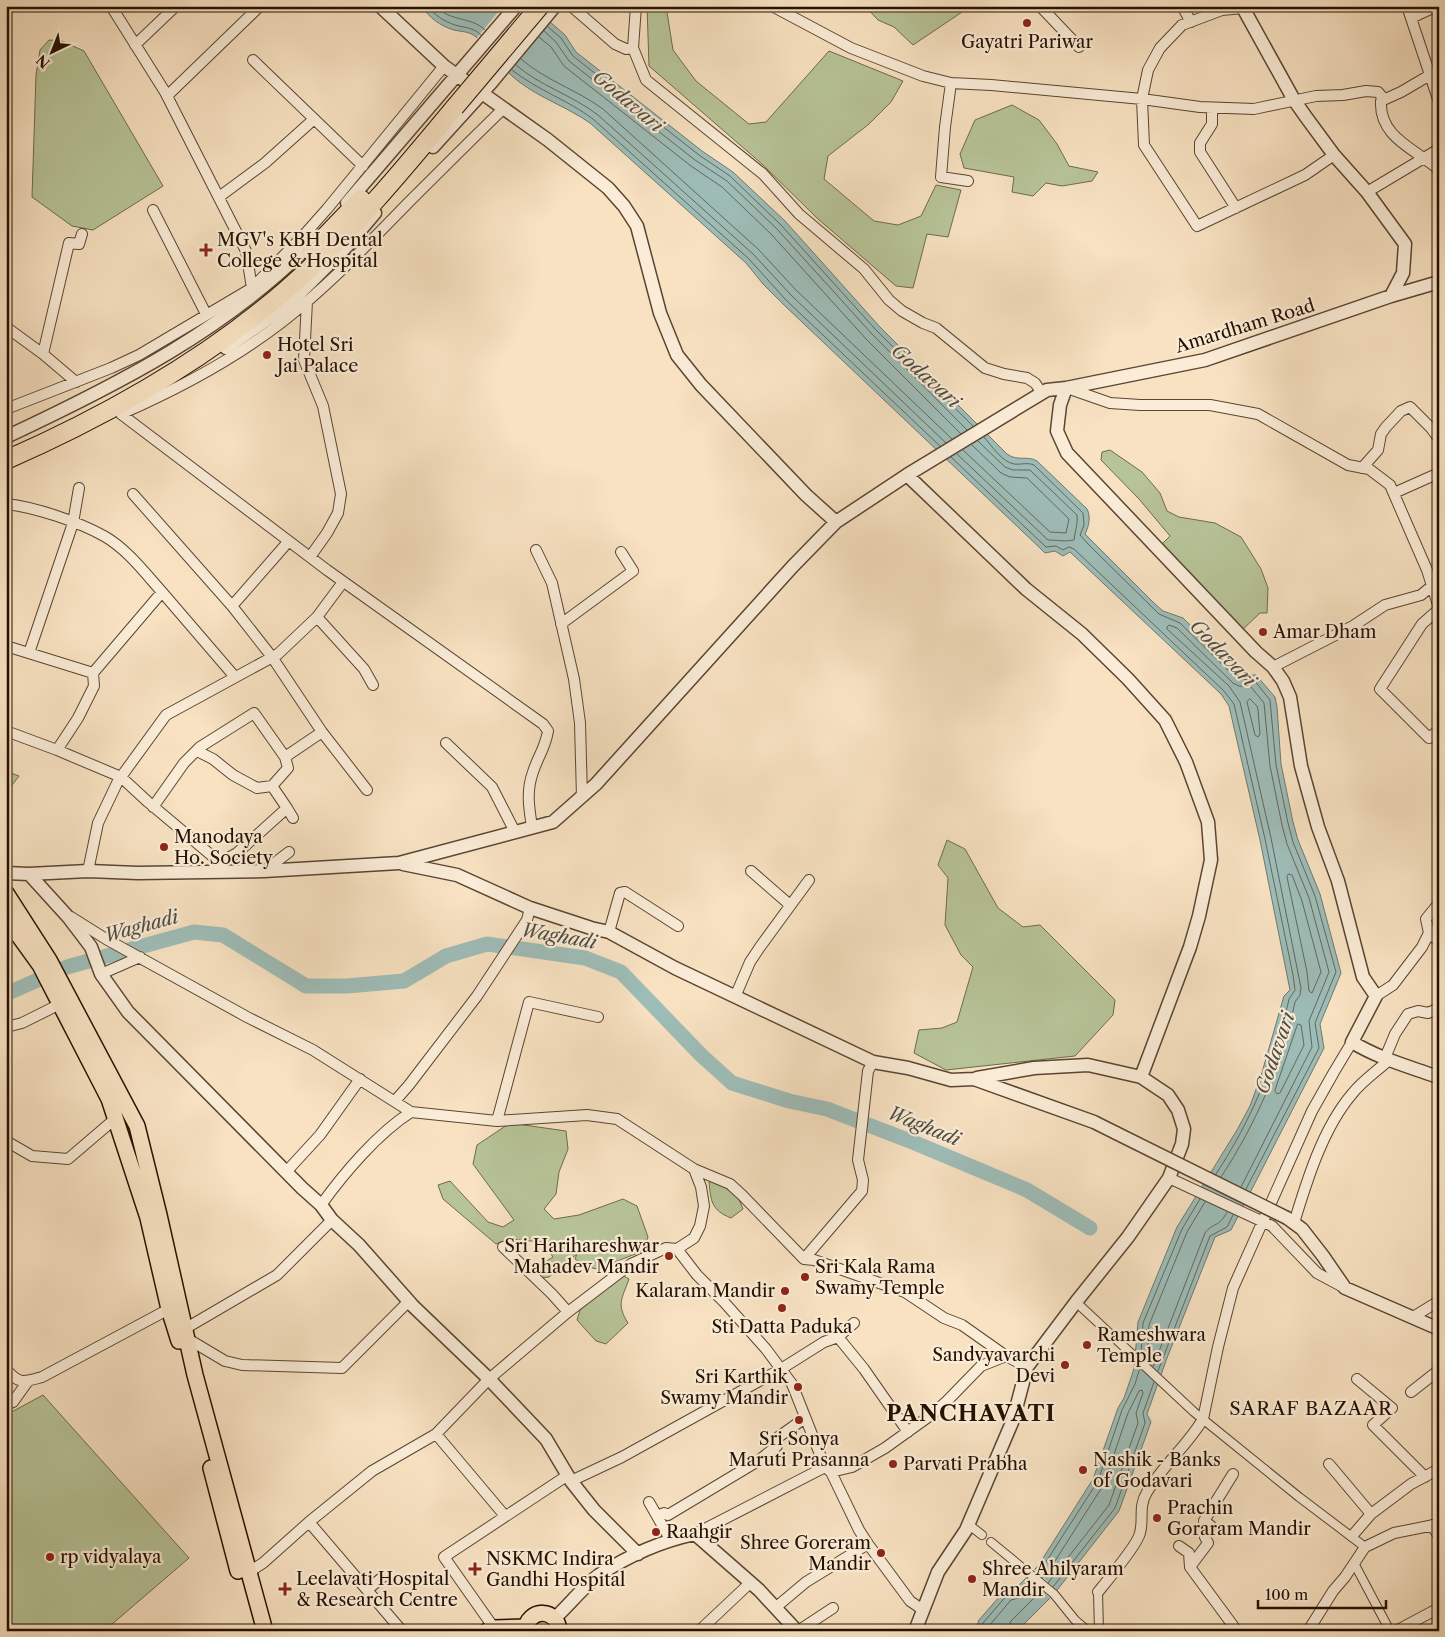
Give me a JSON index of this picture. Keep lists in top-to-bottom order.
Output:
{
  "streets": {
    "street": ["Amardham Road"]
  },
  "districts": ["SARAF BAZAAR", "PANCHAVATI"],
  "water": ["Godavari", "Waghadi"],
  "places": {
    "other": [
      "Gayatri Pariwar",
      "Hotel Sri Jai Palace",
      "Amar Dham",
      "Manodaya Ho. Society",
      "Sri Harihareshwar Mahadev Mandir",
      "Sri Kala Rama Swamy Temple",
      "Kalaram Mandir",
      "Sti Datta Paduka",
      "Rameshwara Temple",
      "Sandvyavarchi Devi",
      "Sri Karthik Swamy Mandir",
      "Sri Sonya Maruti Prasanna",
      "Parvati Prabha",
      "Nashik - Banks of Godavari",
      "Prachin Goraram Mandir",
      "Raahgir",
      "Shree Goreram Mandir",
      "rp vidyalaya",
      "Shree Ahilyaram Mandir"
    ],
    "health": ["MGV's KBH Dental College & Hospital", "NSKMC Indira Gandhi Hospital", "Leelavati Hospital & Research Centre"]
  },
  "scale_bar": "100 m",
  "north": "bottom left"
}
